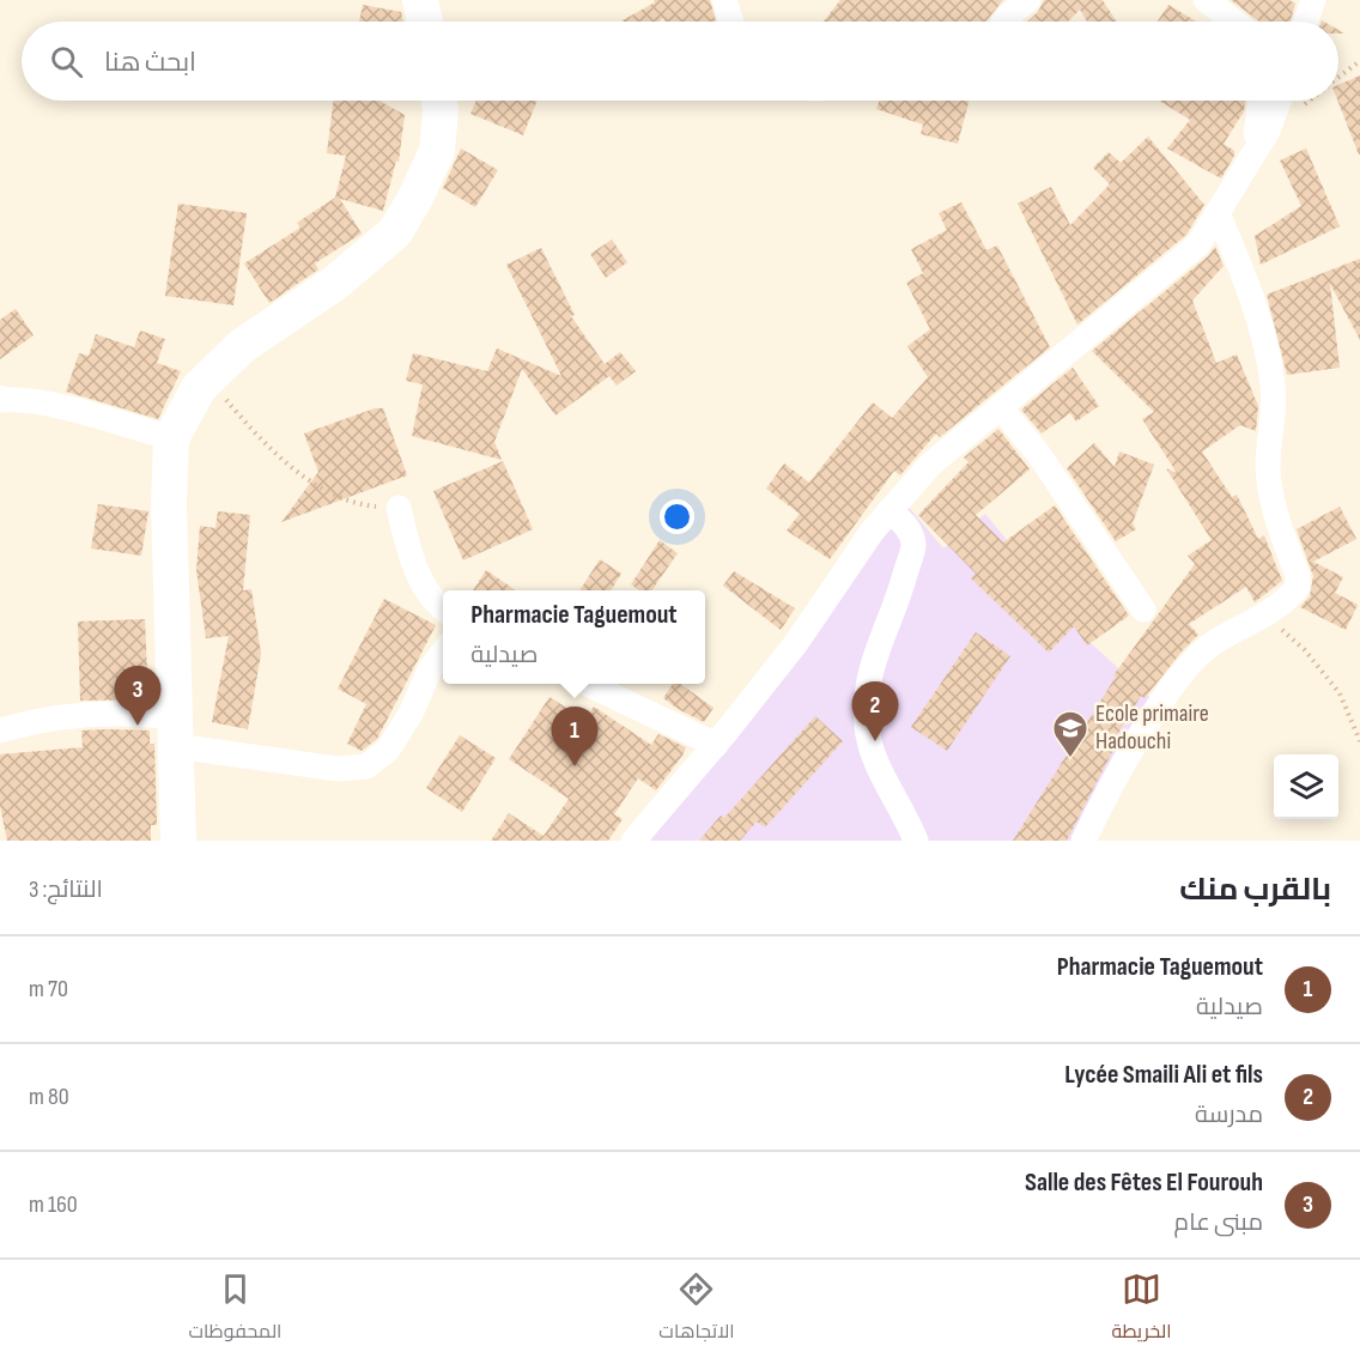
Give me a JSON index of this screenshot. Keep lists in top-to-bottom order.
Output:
{
  "places": {
    "school or university": ["Ecole primaire Hadouchi"]
  },
  "page": {
    "search": "ابحث هنا",
    "popup": ["Pharmacie Taguemout", "صيدلية"],
    "pins": ["3", "2", "1"],
    "heading": ["بالقرب منك", "النتائج: 3"],
    "list": [
      {
        "mark": "1",
        "name": "Pharmacie Taguemout",
        "note": "صيدلية",
        "value": "70 m"
      },
      {
        "mark": "2",
        "name": "Lycée Smaili Ali et fils",
        "note": "مدرسة",
        "value": "80 m"
      },
      {
        "mark": "3",
        "name": "Salle des Fêtes El Fourouh",
        "note": "مبنى عام",
        "value": "160 m"
      }
    ],
    "nav": ["الخريطة", "الاتجاهات", "المحفوظات"]
  }
}
